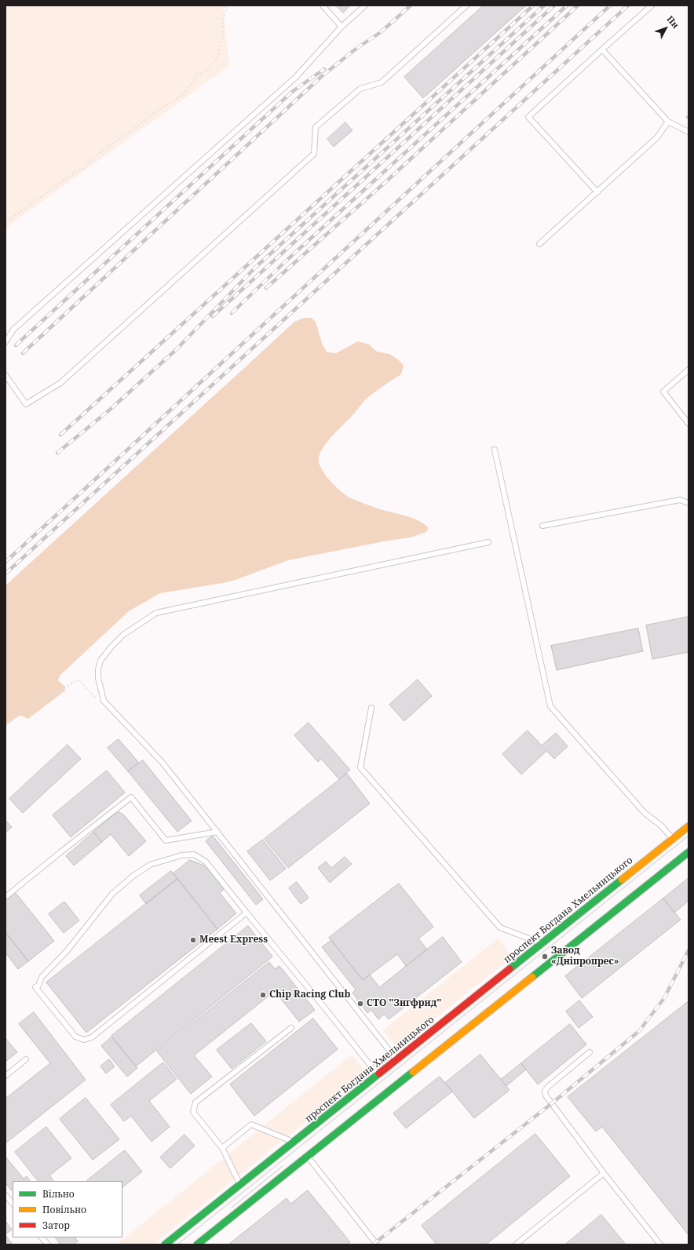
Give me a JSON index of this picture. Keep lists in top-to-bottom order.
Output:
{
  "streets": {
    "main road": ["проспект Богдана Хмельницького"]
  },
  "places": [
    "Meest Express",
    "Завод «Дніпропрес»",
    "Chip Racing Club",
    "СТО \"Зигфрид\""
  ],
  "legend": ["Вільно", "Повільно", "Затор"],
  "north": "top right"
}
